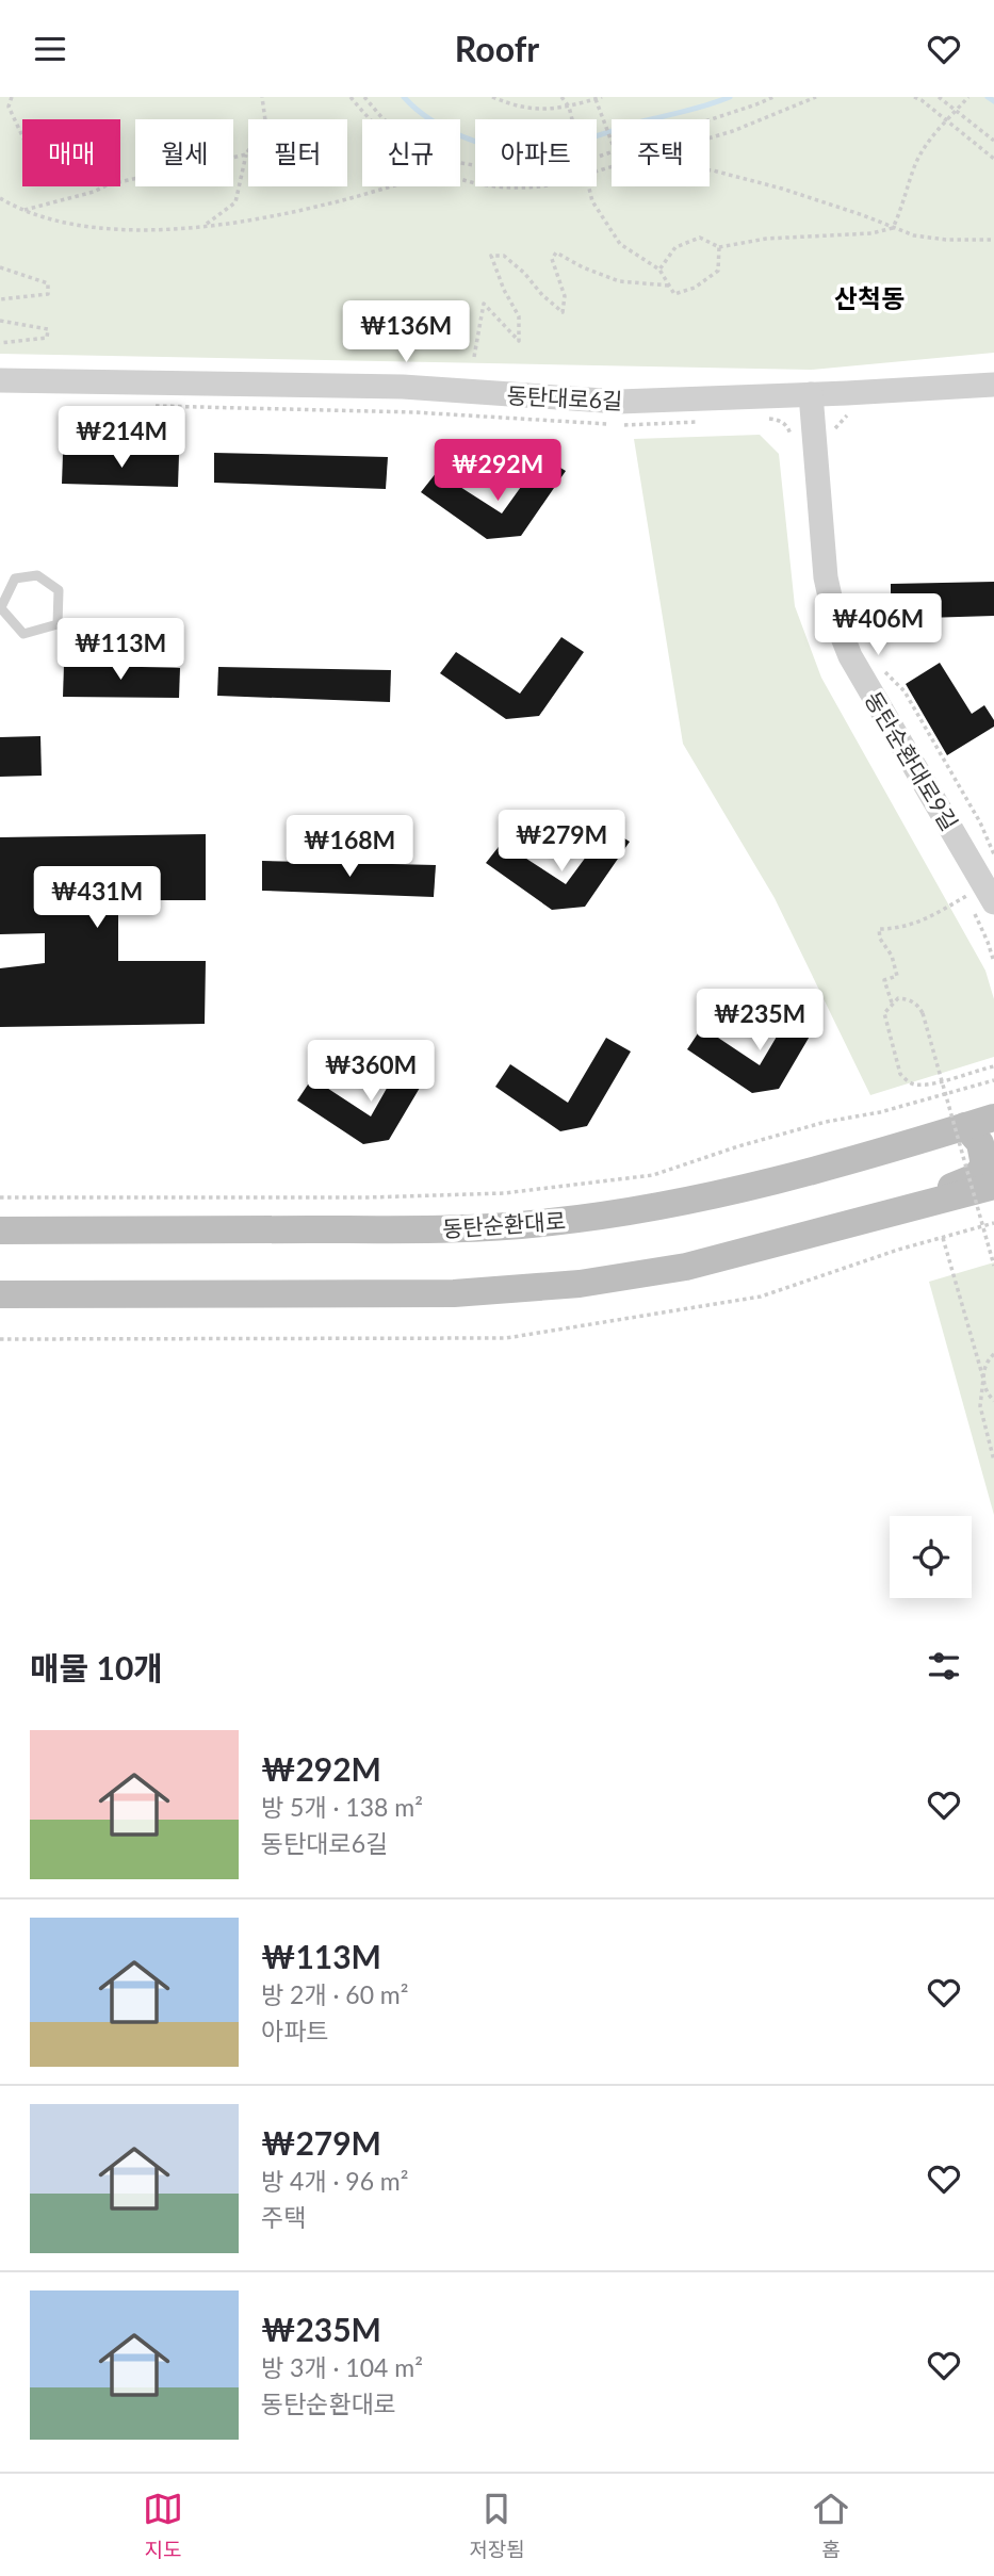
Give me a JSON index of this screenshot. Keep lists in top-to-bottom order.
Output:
{
  "streets": {
    "main road": ["동탄순환대로"],
    "street": ["동탄대로6길", "동탄순환대로9길"]
  },
  "crossings": [
    ["동탄대로6길", "동탄순환대로9길"]
  ],
  "districts": ["산척동"],
  "page": {
    "header": "Roofr",
    "chip": [
      "매매",
      "월세",
      "필터",
      "신규",
      "아파트",
      "주택"
    ],
    "price": [
      "₩136M",
      "₩214M",
      "₩292M",
      "₩406M",
      "₩113M",
      "₩279M",
      "₩168M",
      "₩431M",
      "₩235M",
      "₩360M"
    ],
    "heading": "매물 10개",
    "list": [
      {
        "name": "₩292M",
        "note": "방 5개 · 138 m² · 동탄대로6길"
      },
      {
        "name": "₩113M",
        "note": "방 2개 · 60 m² · 아파트"
      },
      {
        "name": "₩279M",
        "note": "방 4개 · 96 m² · 주택"
      },
      {
        "name": "₩235M",
        "note": "방 3개 · 104 m² · 동탄순환대로"
      }
    ],
    "tabs": ["지도", "저장됨", "홈"]
  }
}
